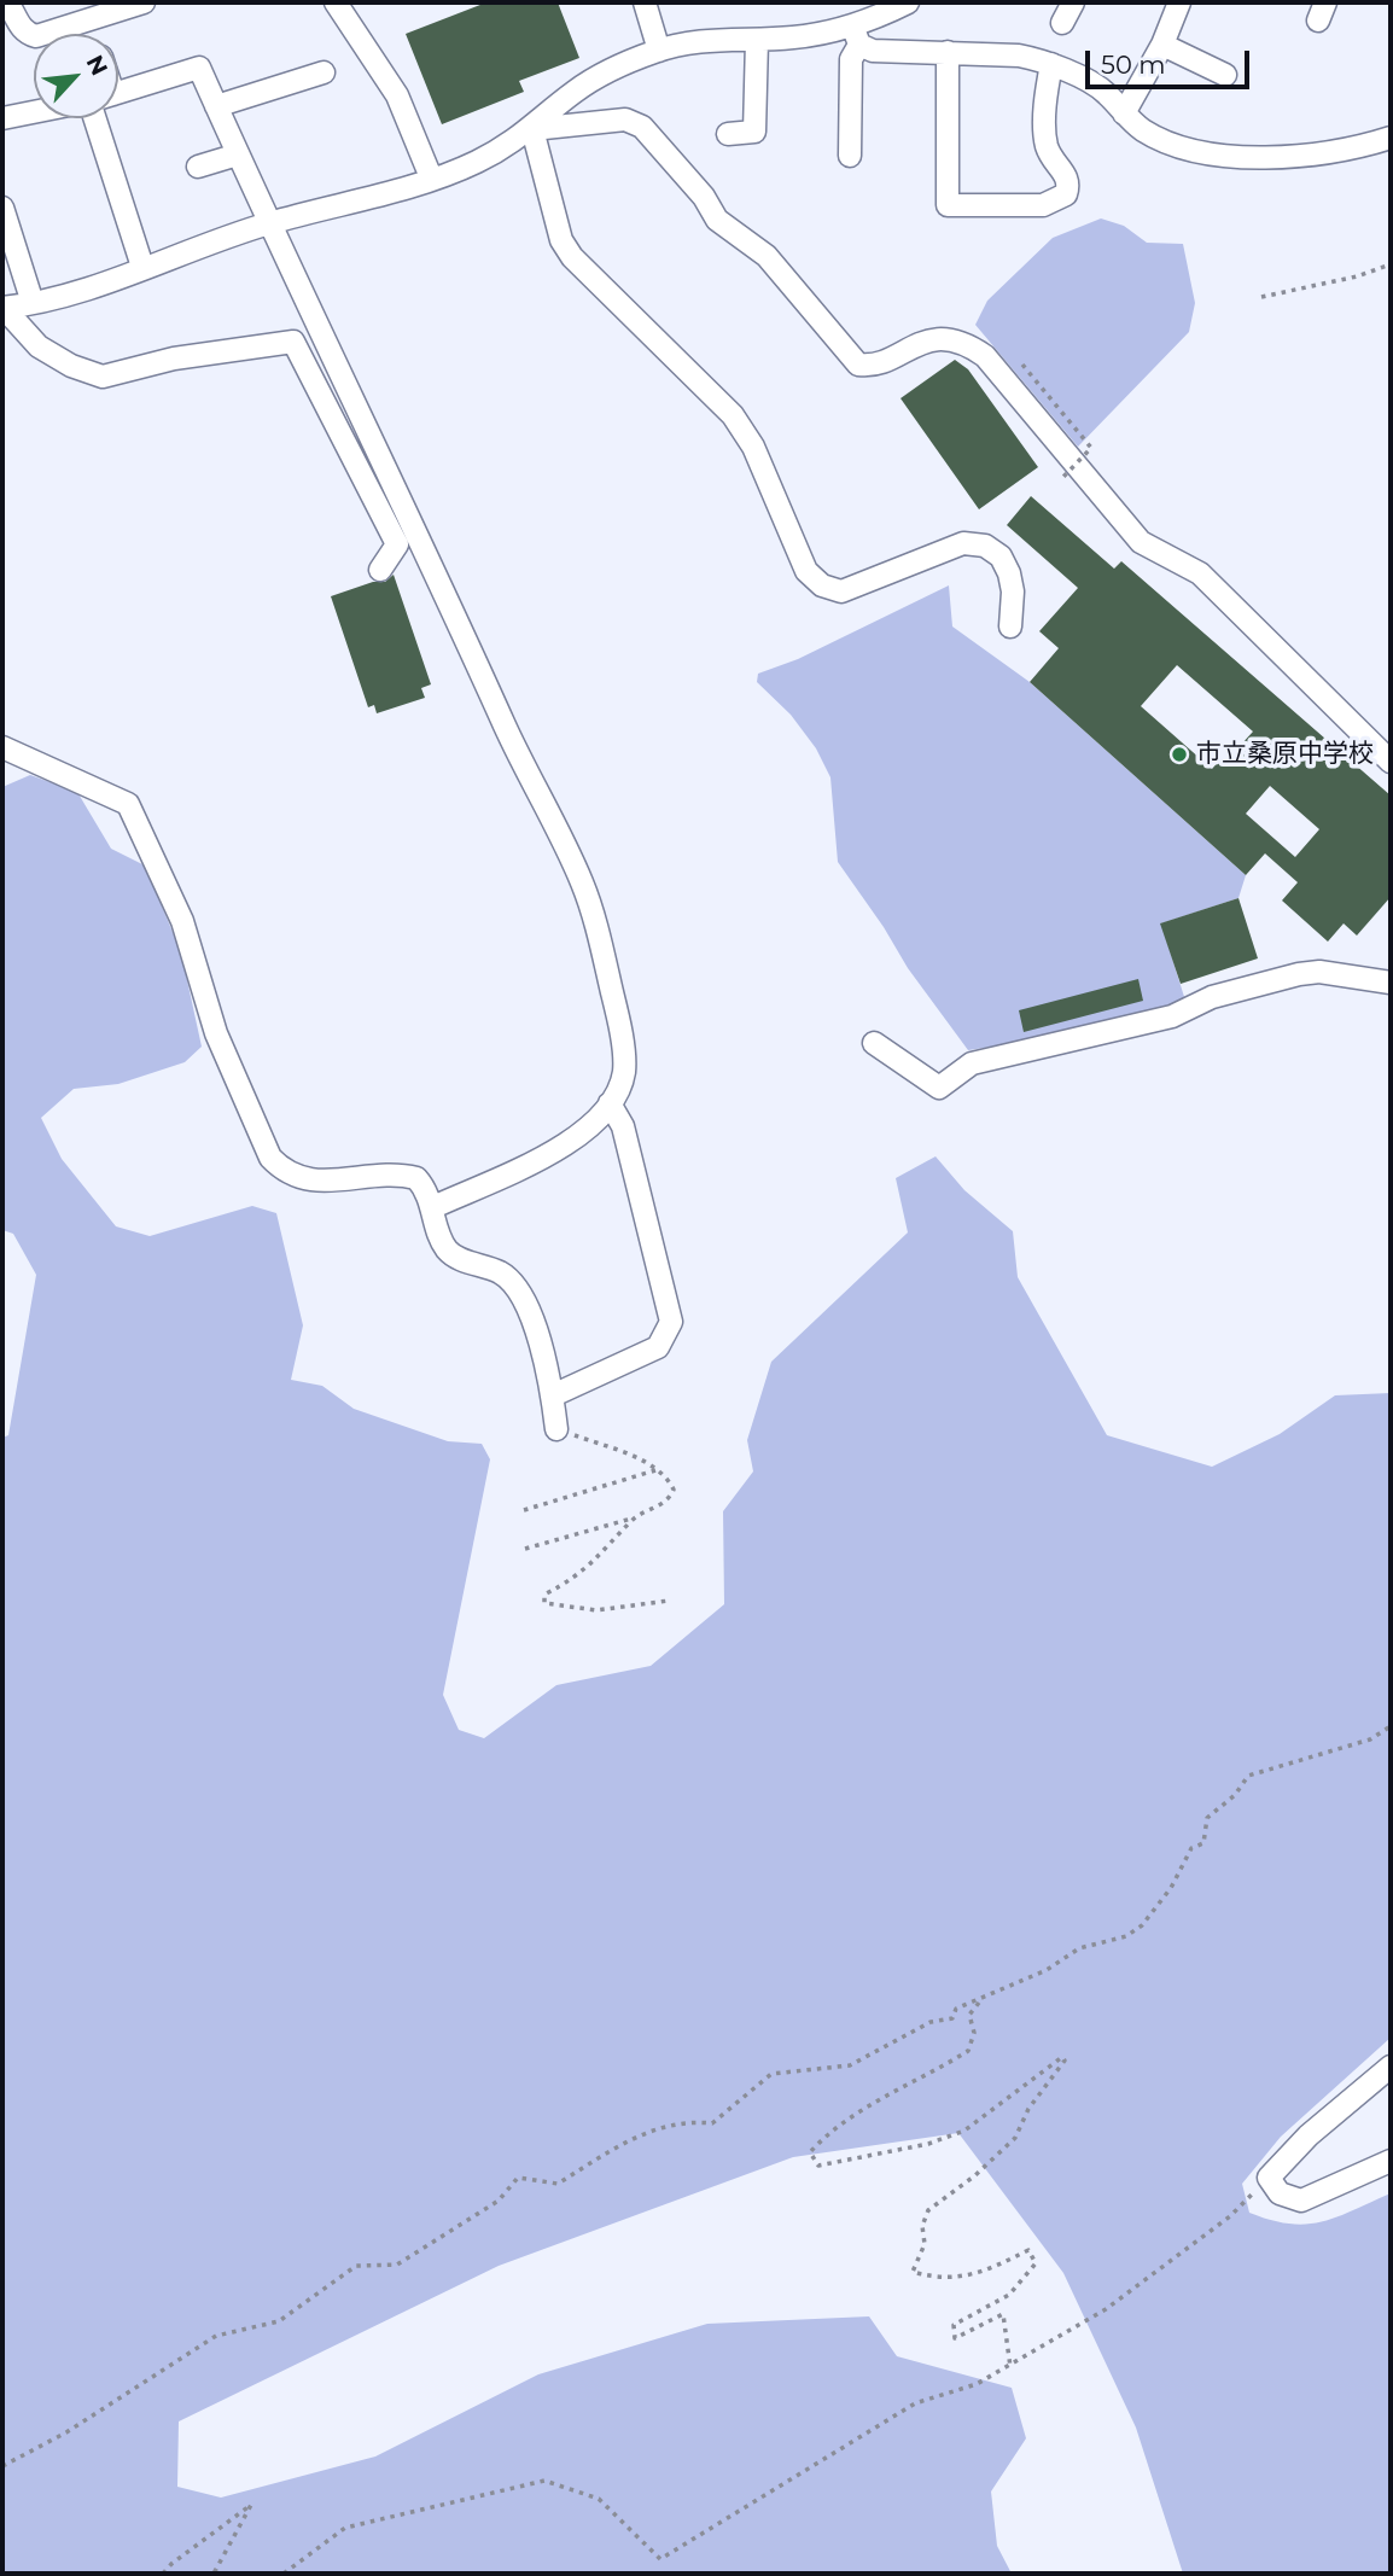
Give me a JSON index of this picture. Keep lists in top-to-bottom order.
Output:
{
  "places": ["市立桑原中学校"],
  "scale_bar": "50 m",
  "north": "top right"
}
